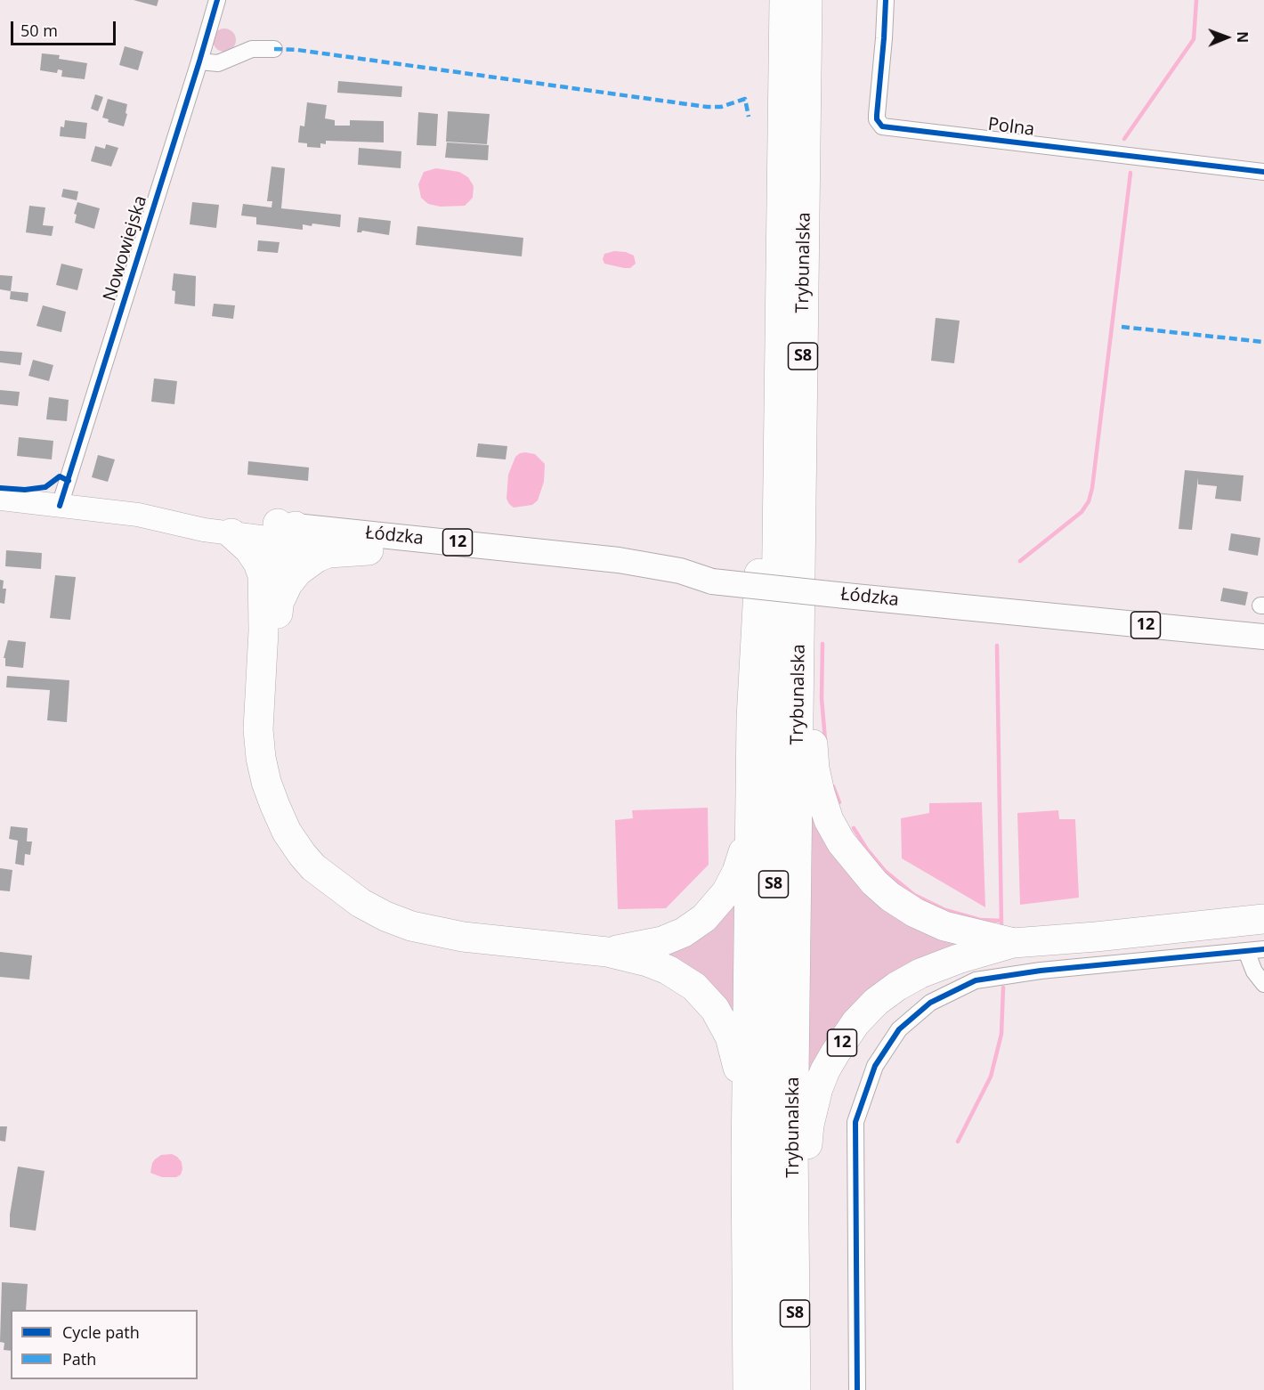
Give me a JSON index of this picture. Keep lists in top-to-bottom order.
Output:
{
  "streets": {
    "highway": ["Trybunalska", "S8", "12"],
    "main road": ["Łódzka"],
    "street": ["Polna", "Nowowiejska"]
  },
  "crossings": [
    ["Nowowiejska", "Łódzka"],
    ["Trybunalska", "12"],
    ["Łódzka", "12"]
  ],
  "legend": ["Cycle path", "Path"],
  "scale_bar": "50 m",
  "north": "right"
}
